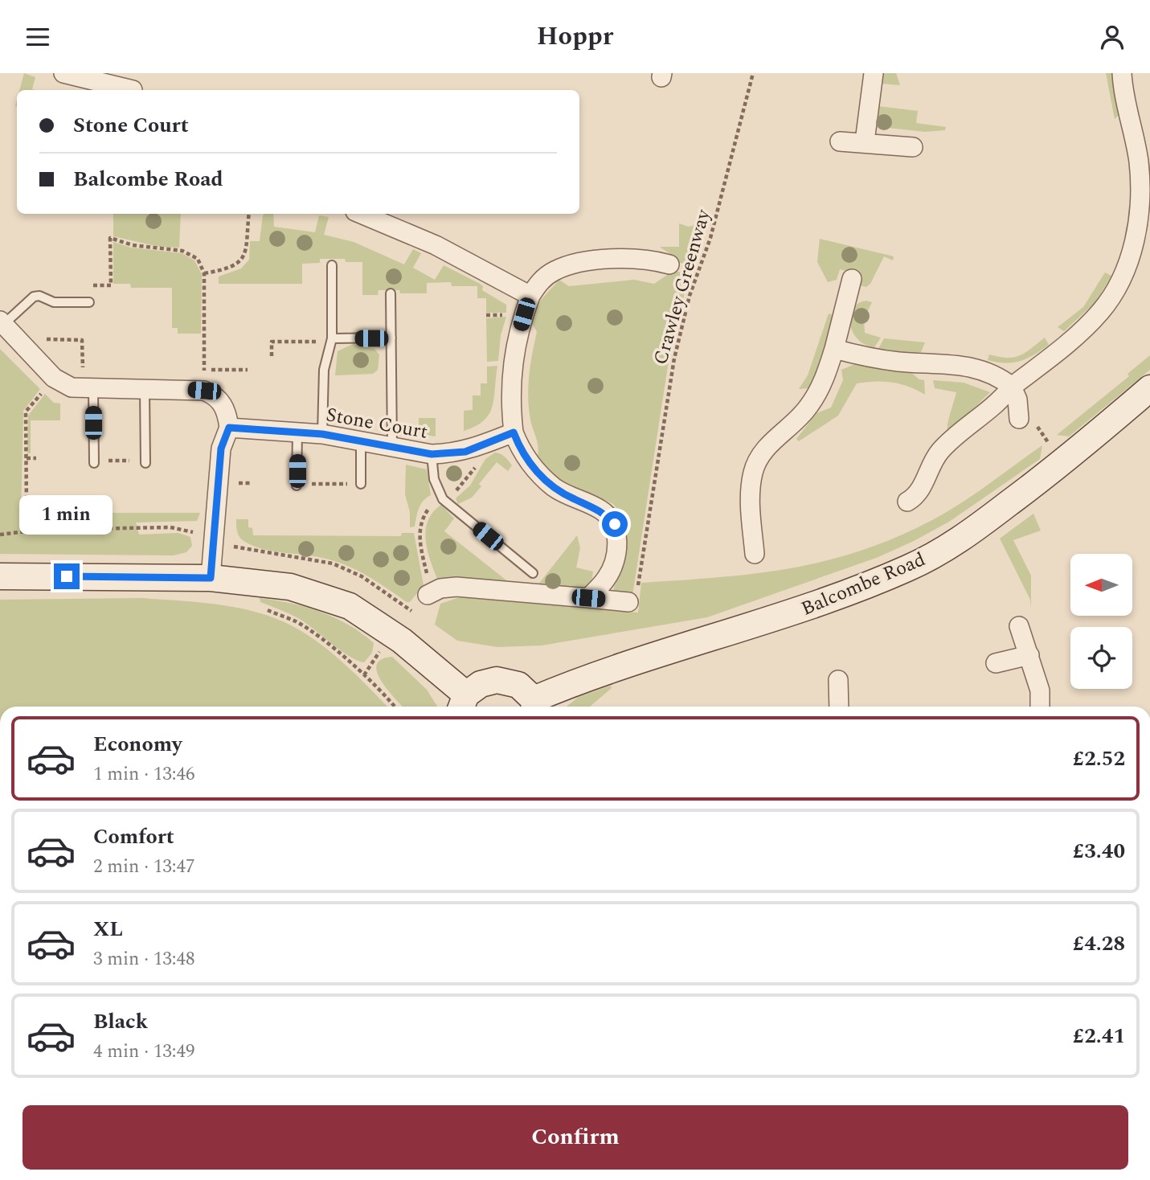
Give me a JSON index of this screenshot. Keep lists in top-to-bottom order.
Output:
{
  "streets": {
    "main road": ["Balcombe Road"],
    "street": ["Stone Court"],
    "path": ["Crawley Greenway"]
  },
  "north": "left",
  "page": {
    "header": "Hoppr",
    "banner": ["Stone Court", "Balcombe Road"],
    "bubble": "1 min",
    "list": [
      {
        "name": "Economy",
        "note": "1 min · 13:46",
        "value": "£2.52"
      },
      {
        "name": "Comfort",
        "note": "2 min · 13:47",
        "value": "£3.40"
      },
      {
        "name": "XL",
        "note": "3 min · 13:48",
        "value": "£4.28"
      },
      {
        "name": "Black",
        "note": "4 min · 13:49",
        "value": "£2.41"
      }
    ],
    "buttons": "Confirm"
  }
}
